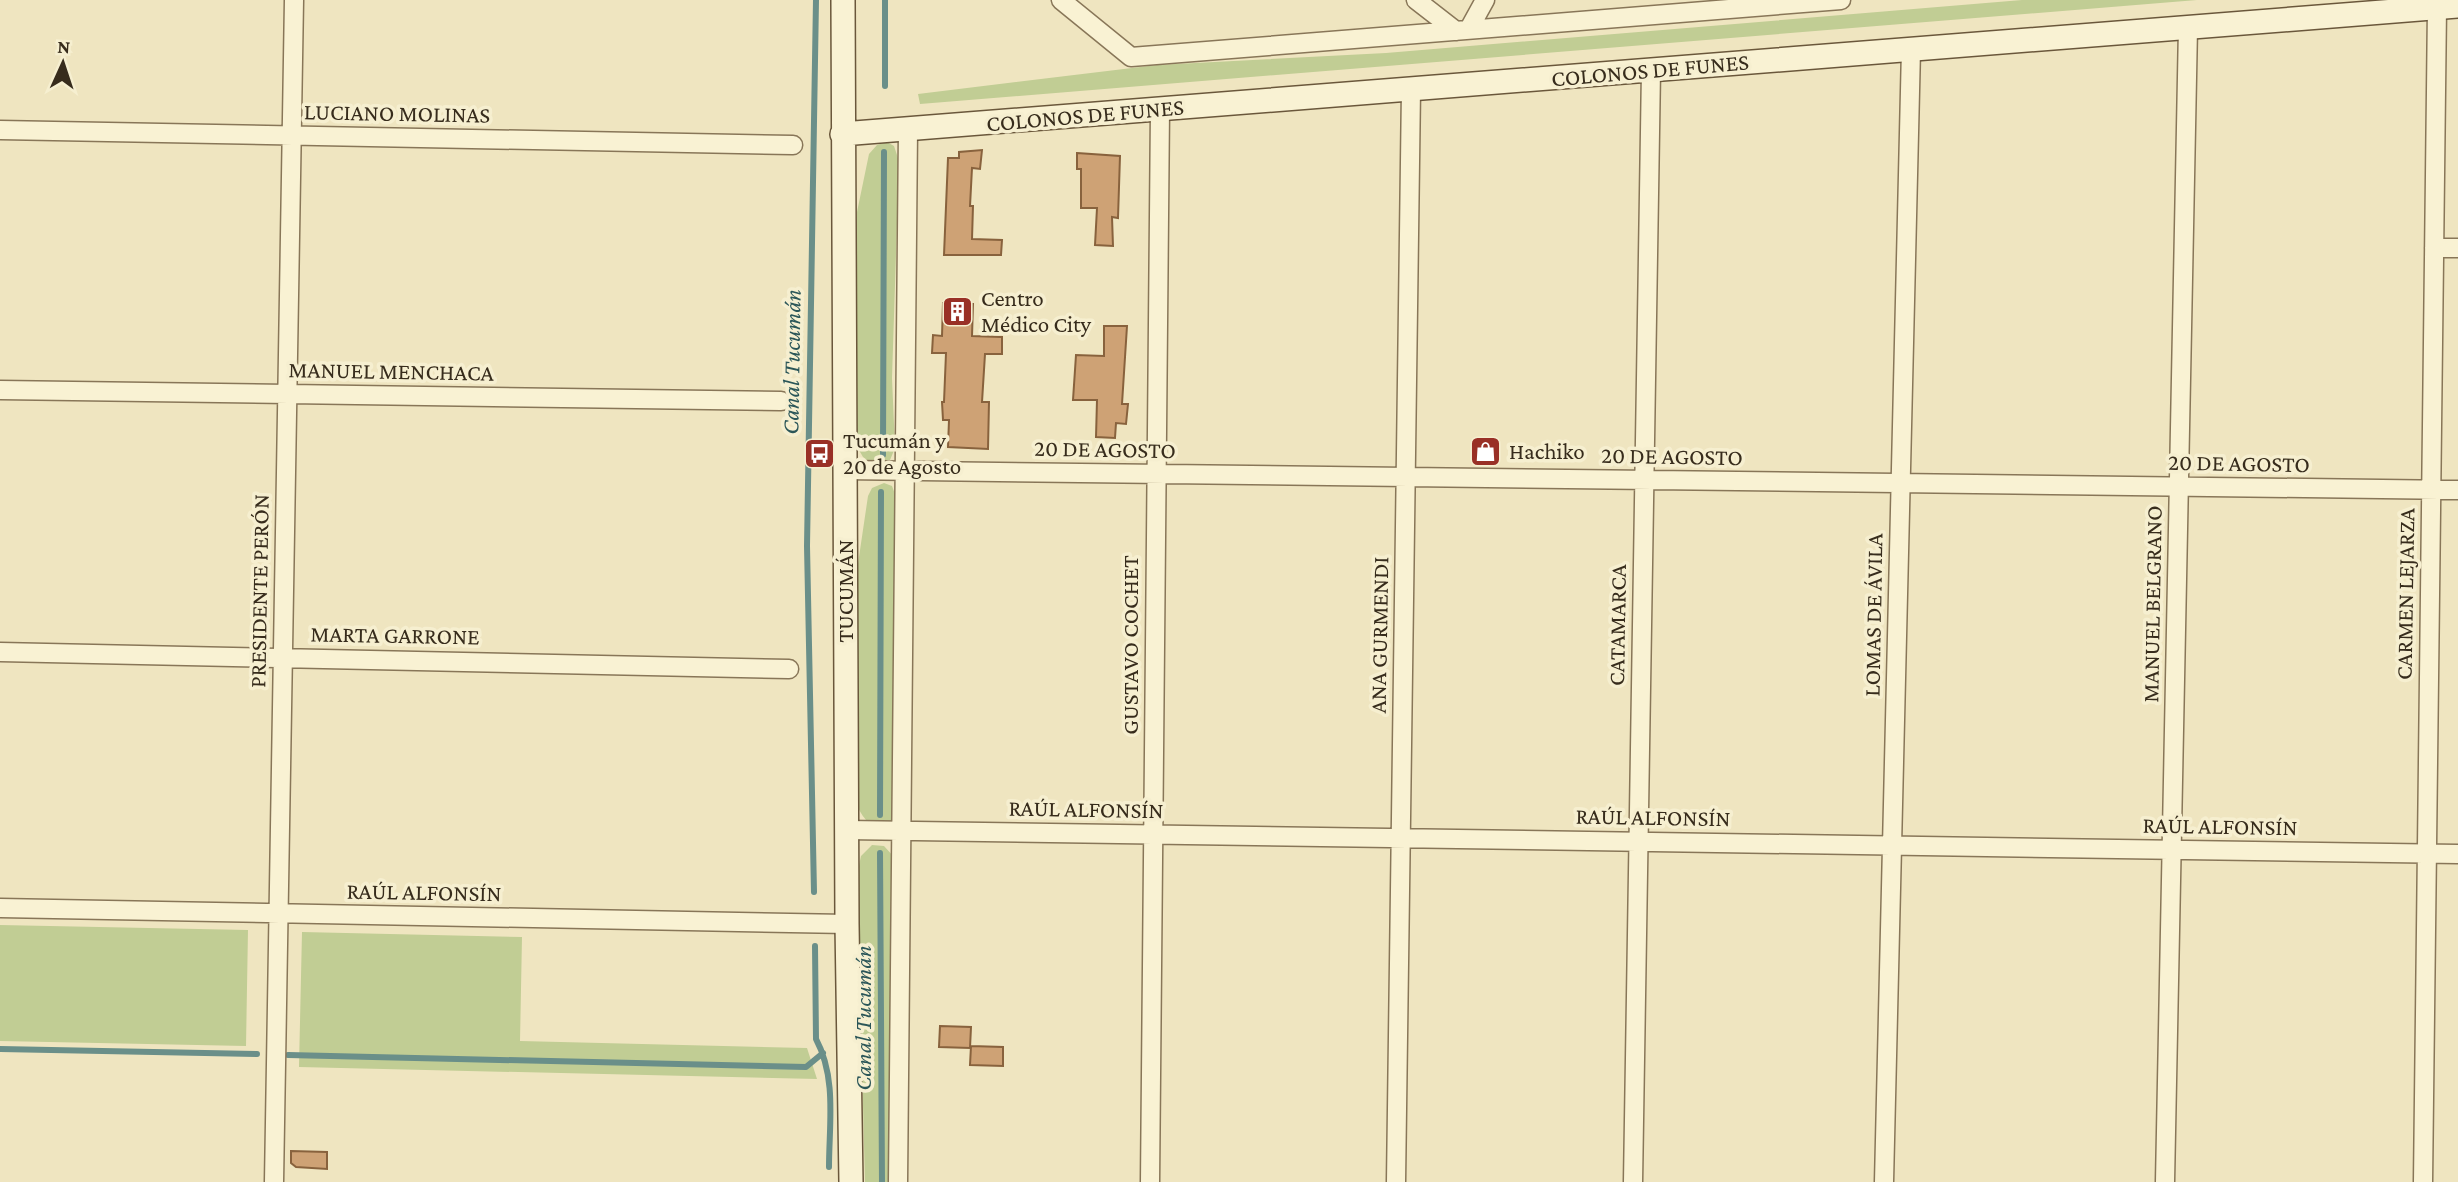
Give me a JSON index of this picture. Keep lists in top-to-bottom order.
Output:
{
  "streets": {
    "street": [
      "COLONOS DE FUNES",
      "LUCIANO MOLINAS",
      "MANUEL MENCHACA",
      "20 DE AGOSTO",
      "PRESIDENTE PERÓN",
      "TUCUMÁN",
      "CARMEN LEJARZA",
      "MANUEL BELGRANO",
      "LOMAS DE ÁVILA",
      "CATAMARCA",
      "MARTA GARRONE",
      "ANA GURMENDI",
      "GUSTAVO COCHET",
      "RAÚL ALFONSÍN"
    ]
  },
  "crossings": [
    ["COLONOS DE FUNES", "TUCUMÁN"],
    ["COLONOS DE FUNES", "CARMEN LEJARZA"],
    ["COLONOS DE FUNES", "MANUEL BELGRANO"],
    ["COLONOS DE FUNES", "LOMAS DE ÁVILA"],
    ["COLONOS DE FUNES", "CATAMARCA"],
    ["COLONOS DE FUNES", "ANA GURMENDI"],
    ["COLONOS DE FUNES", "GUSTAVO COCHET"],
    ["LUCIANO MOLINAS", "PRESIDENTE PERÓN"],
    ["MANUEL MENCHACA", "PRESIDENTE PERÓN"],
    ["20 DE AGOSTO", "TUCUMÁN"],
    ["20 DE AGOSTO", "CARMEN LEJARZA"],
    ["20 DE AGOSTO", "MANUEL BELGRANO"],
    ["20 DE AGOSTO", "LOMAS DE ÁVILA"],
    ["20 DE AGOSTO", "CATAMARCA"],
    ["20 DE AGOSTO", "ANA GURMENDI"],
    ["20 DE AGOSTO", "GUSTAVO COCHET"],
    ["PRESIDENTE PERÓN", "MARTA GARRONE"],
    ["PRESIDENTE PERÓN", "RAÚL ALFONSÍN"],
    ["TUCUMÁN", "RAÚL ALFONSÍN"],
    ["CARMEN LEJARZA", "RAÚL ALFONSÍN"],
    ["MANUEL BELGRANO", "RAÚL ALFONSÍN"],
    ["LOMAS DE ÁVILA", "RAÚL ALFONSÍN"],
    ["CATAMARCA", "RAÚL ALFONSÍN"],
    ["ANA GURMENDI", "RAÚL ALFONSÍN"],
    ["GUSTAVO COCHET", "RAÚL ALFONSÍN"]
  ],
  "water": ["Canal Tucumán"],
  "places": {
    "building": ["Centro Médico City"],
    "shop": ["Hachiko"],
    "bus stop": ["Tucumán y 20 de Agosto"]
  },
  "north": "top"
}
